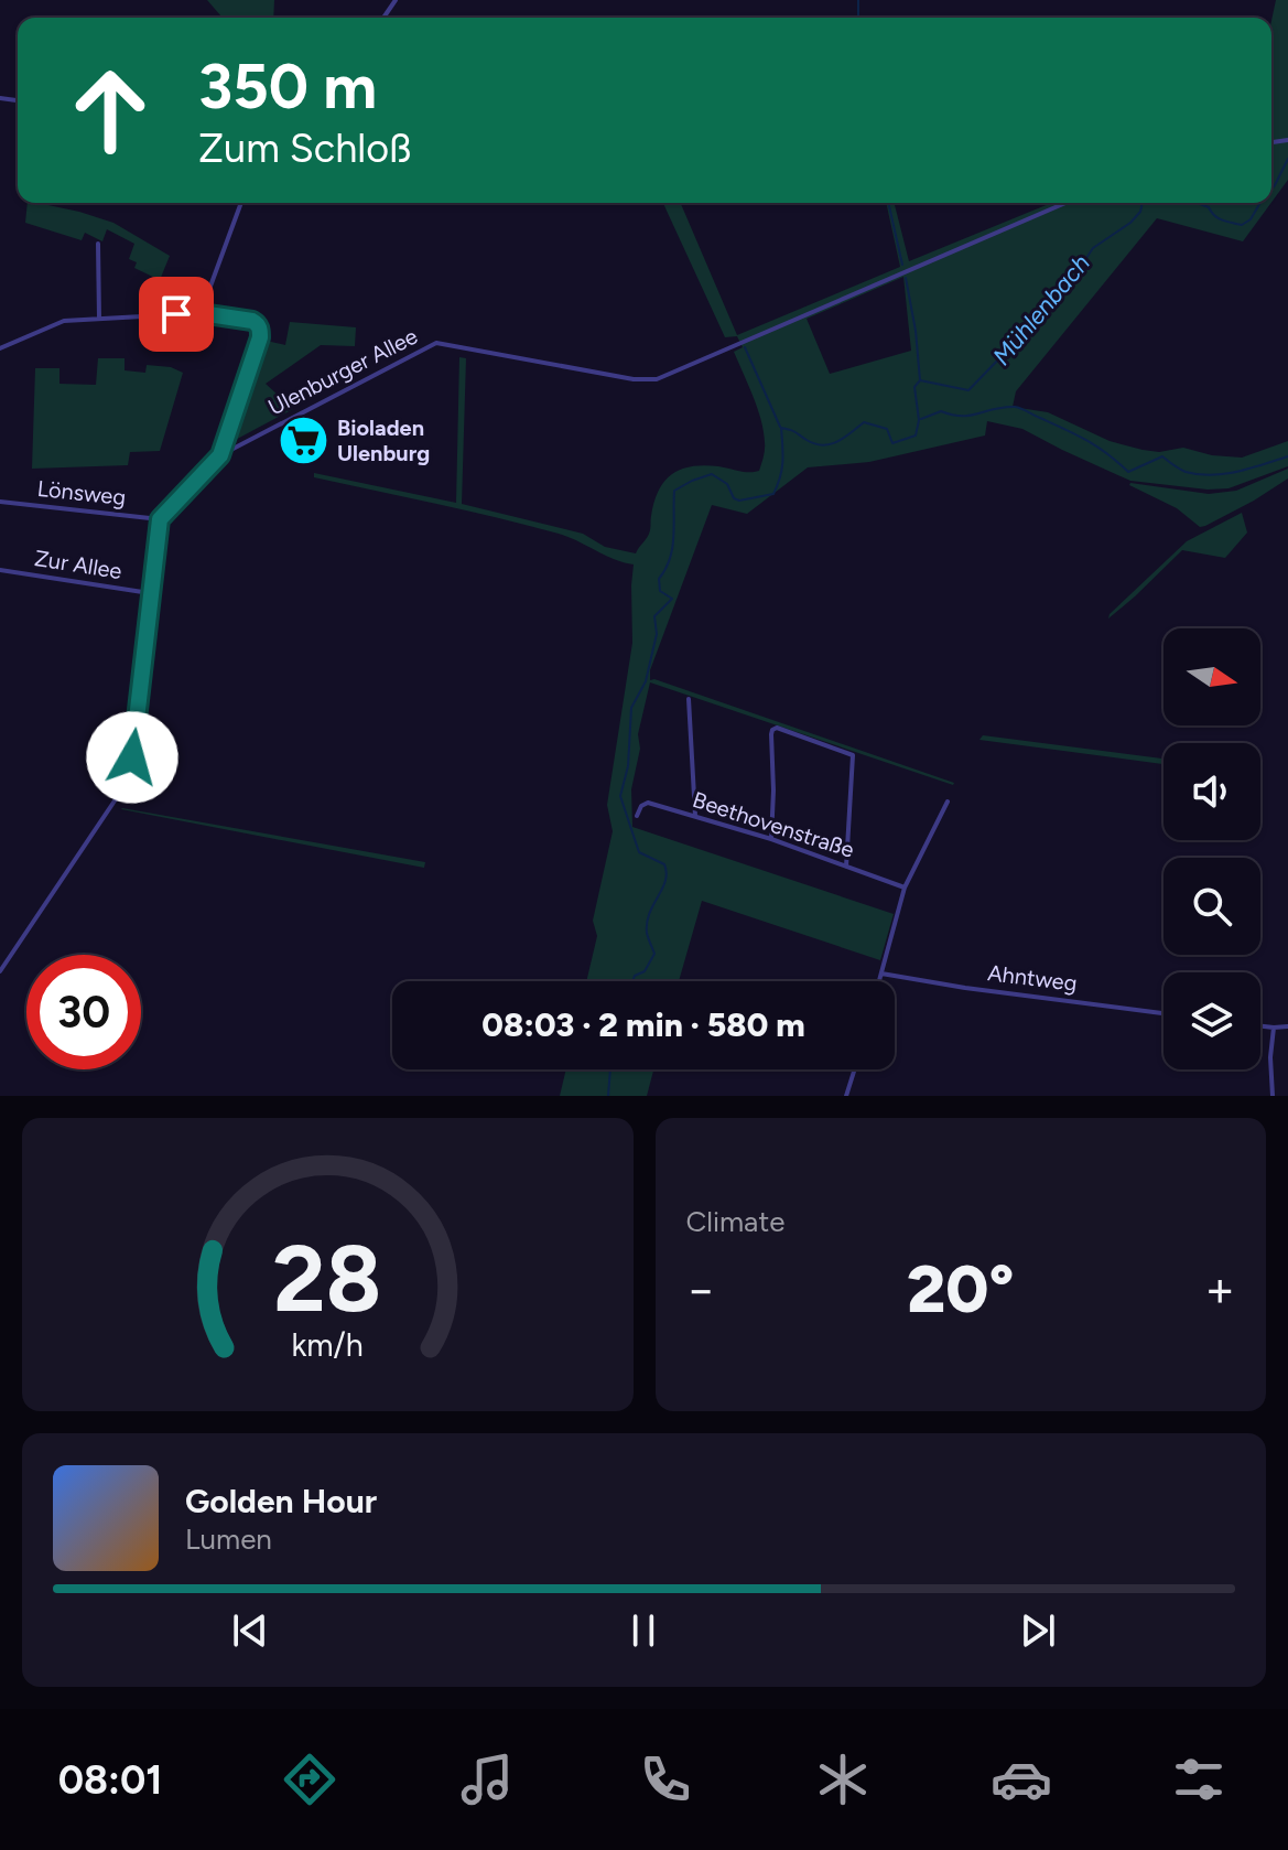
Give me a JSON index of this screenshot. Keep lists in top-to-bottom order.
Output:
{
  "streets": {
    "street": [
      "Ulenburger Allee",
      "Lönsweg",
      "Zur Allee",
      "Beethovenstraße",
      "Ahntweg"
    ]
  },
  "crossings": [
    ["Ulenburger Allee", "Lönsweg"]
  ],
  "water": ["Mühlenbach"],
  "places": {
    "supermarket": ["Bioladen Ulenburg"]
  },
  "north": "right",
  "page": {
    "turn": ["350 m", "Zum Schloß"],
    "limit": "30",
    "trip": "08:03 · 2 min · 580 m",
    "tile": "Climate",
    "heat": ["−", "20°", "+"],
    "song": ["Golden Hour", "Lumen"],
    "tabs": "08:01",
    "gauge": ["28", "km/h"]
  }
}
